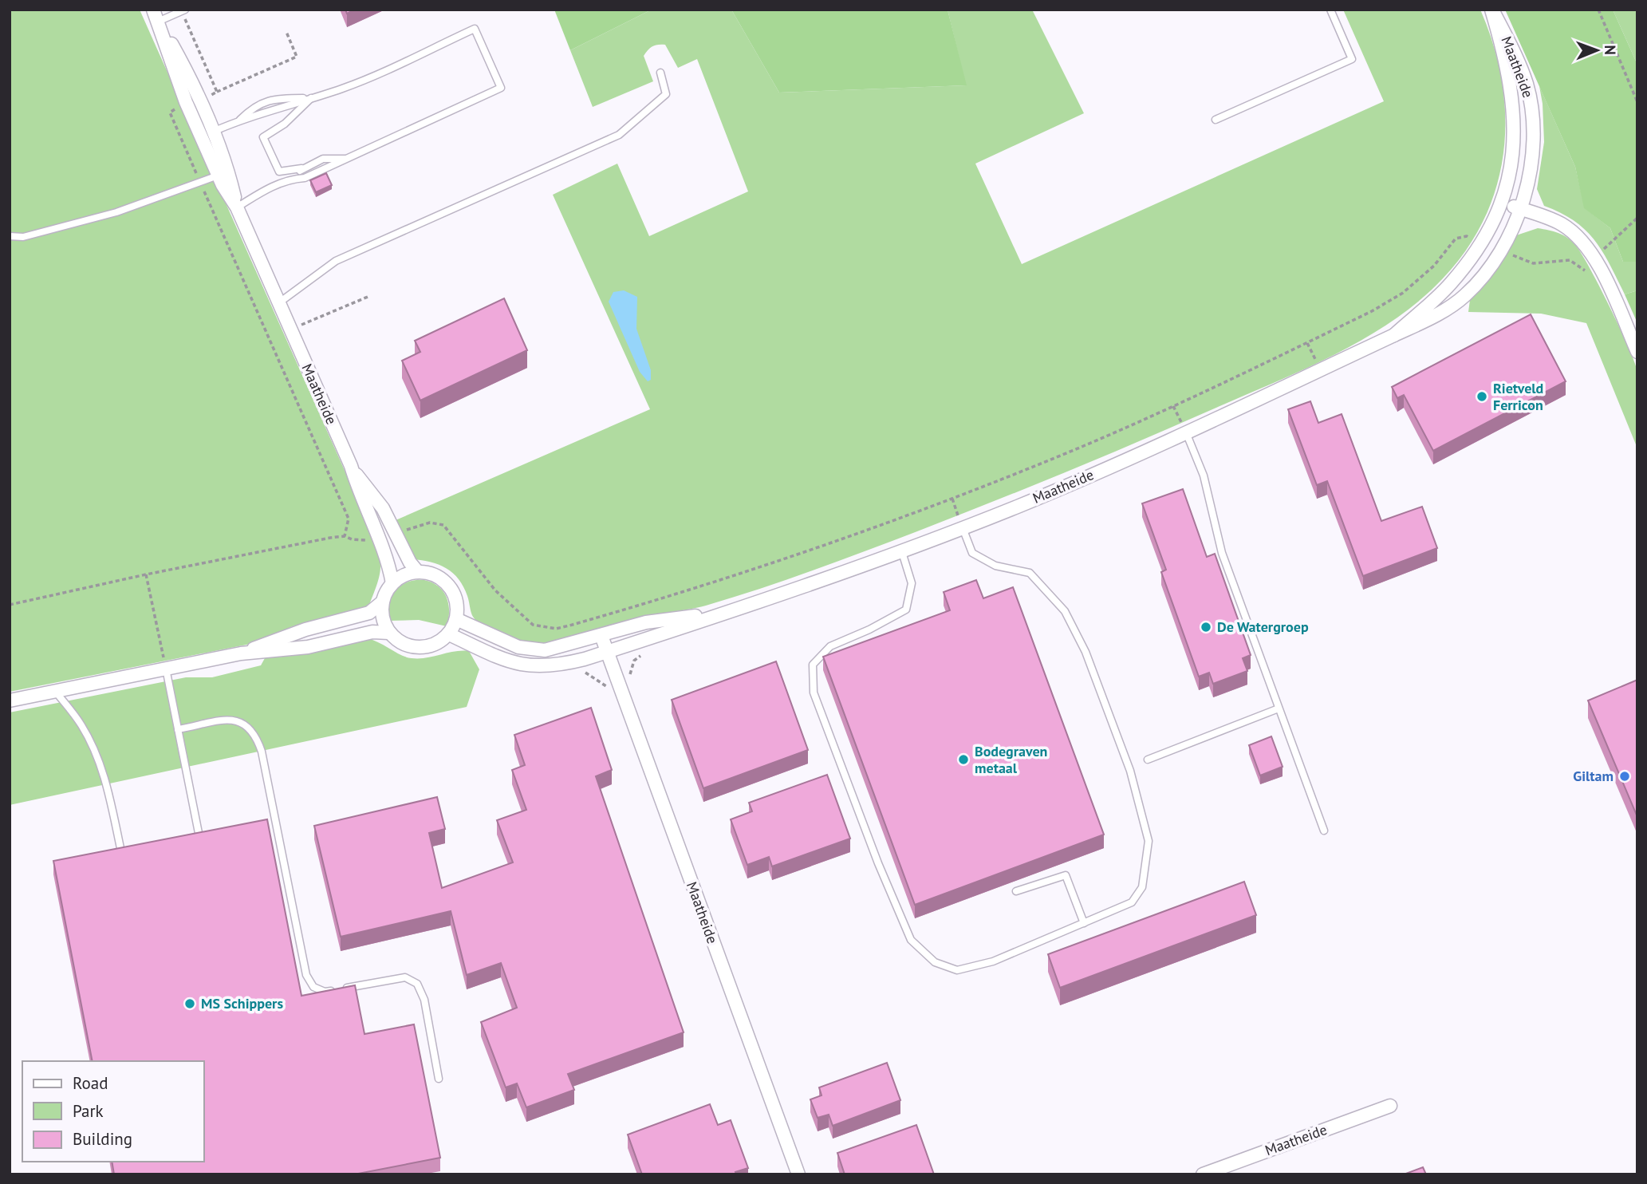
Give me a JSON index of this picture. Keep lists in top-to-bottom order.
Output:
{
  "streets": {
    "street": ["Maatheide"]
  },
  "places": [
    "Rietveld Ferricon",
    "De Watergroep",
    "Bodegraven metaal",
    "Giltam",
    "MS Schippers"
  ],
  "legend": ["Road", "Park", "Building"],
  "north": "right"
}
